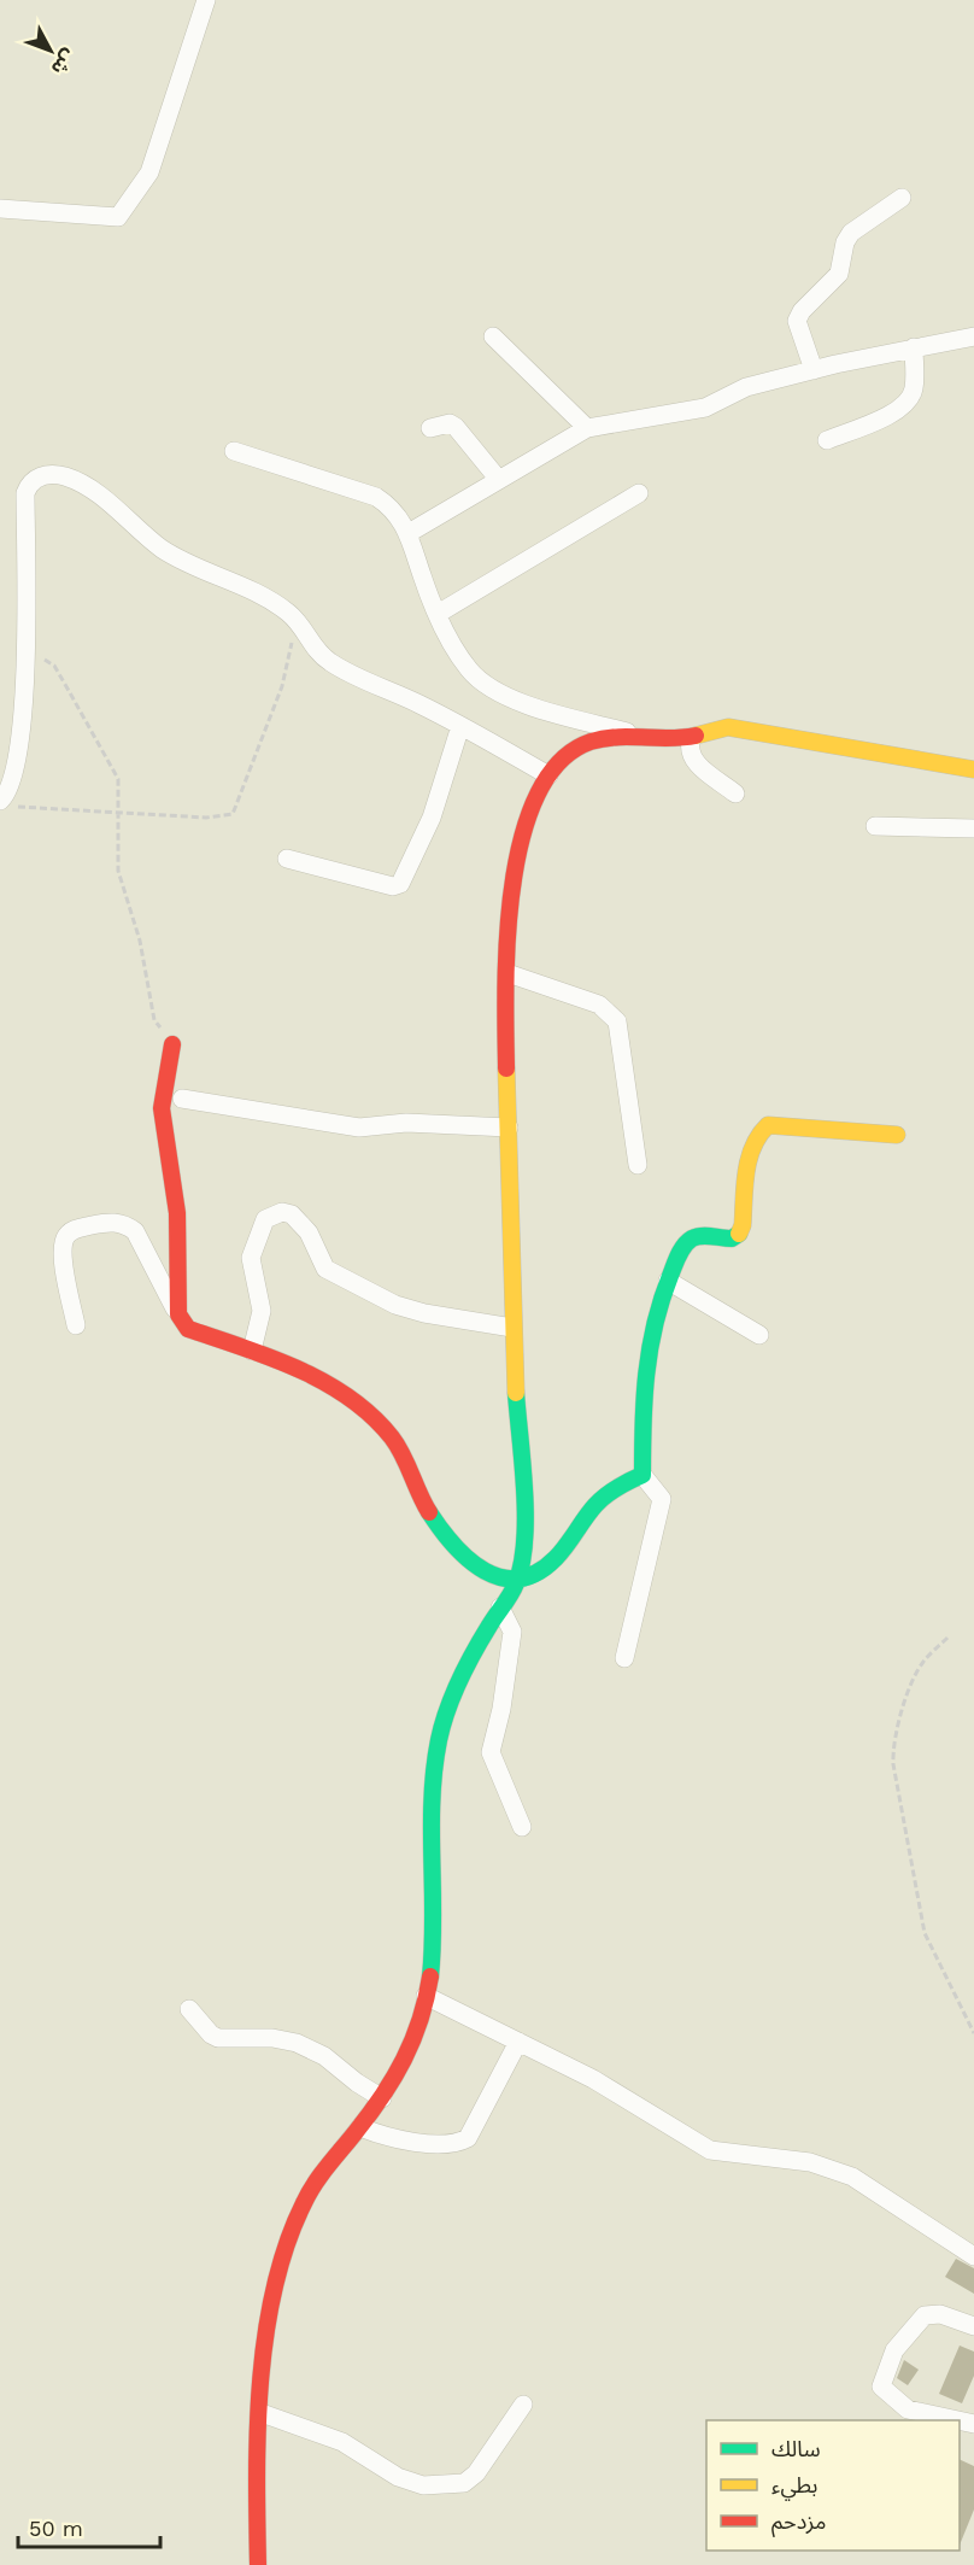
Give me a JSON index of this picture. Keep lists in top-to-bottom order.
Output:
{
  "legend": ["سالك", "بطيء", "مزدحم"],
  "scale_bar": "50 m",
  "north": "bottom right"
}
